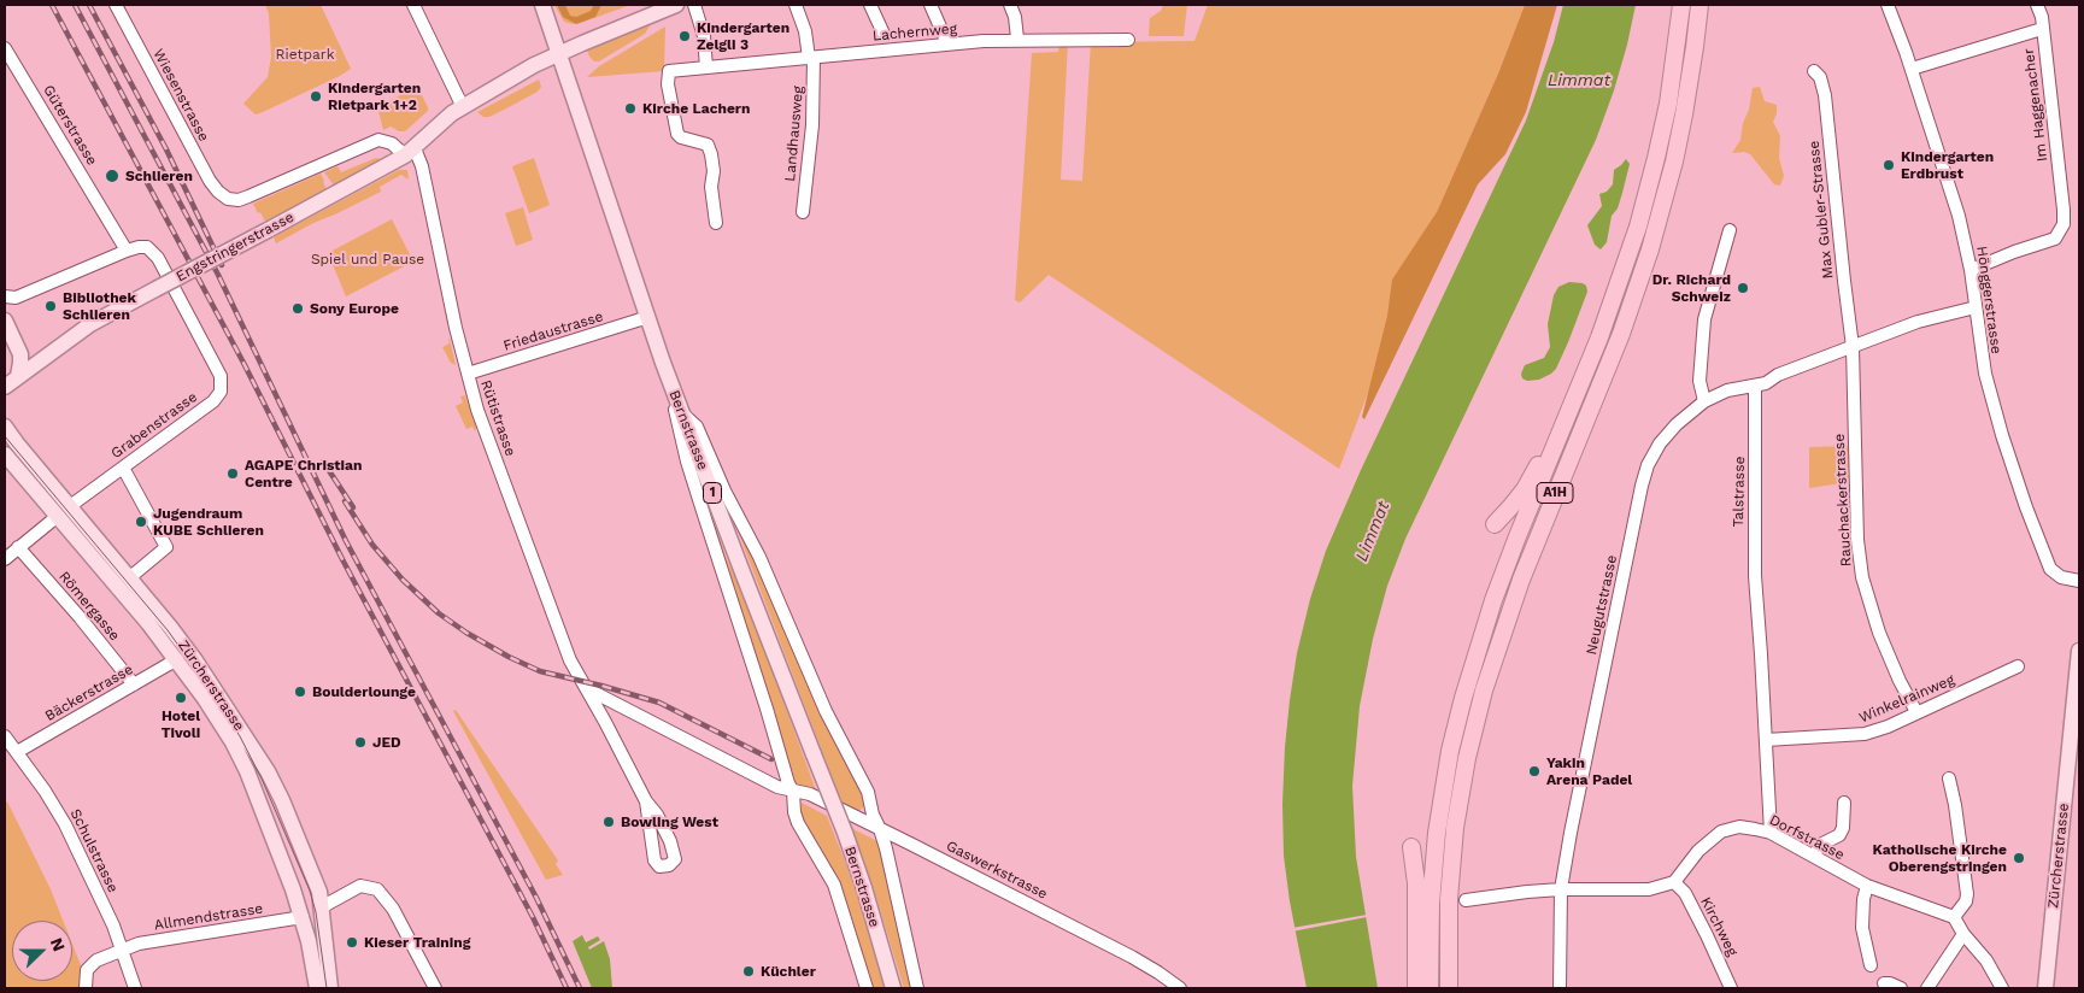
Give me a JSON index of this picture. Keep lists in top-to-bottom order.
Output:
{
  "streets": {
    "highway": ["A1H"],
    "main road": [
      "Engstringerstrasse",
      "Bernstrasse",
      "1",
      "Zürcherstrasse"
    ],
    "street": [
      "Lachernweg",
      "Wiesenstrasse",
      "Im Haggenacher",
      "Güterstrasse",
      "Landhausweg",
      "Max Gubler-Strasse",
      "Hönggerstrasse",
      "Friedaustrasse",
      "Rütistrasse",
      "Grabenstrasse",
      "Talstrasse",
      "Rauchackerstrasse",
      "Neugutstrasse",
      "Römergasse",
      "Bäckerstrasse",
      "Winkelrainweg",
      "Dorfstrasse",
      "Schulstrasse",
      "Gaswerkstrasse",
      "Allmendstrasse",
      "Kirchweg"
    ]
  },
  "crossings": [
    ["Lachernweg", "Landhausweg"],
    ["Wiesenstrasse", "Engstringerstrasse"],
    ["Wiesenstrasse", "Rütistrasse"],
    ["Im Haggenacher", "Hönggerstrasse"],
    ["Güterstrasse", "Grabenstrasse"],
    ["Max Gubler-Strasse", "Rauchackerstrasse"],
    ["Engstringerstrasse", "Rütistrasse"],
    ["Engstringerstrasse", "Bernstrasse"],
    ["Friedaustrasse", "Rütistrasse"],
    ["Friedaustrasse", "Bernstrasse"],
    ["Grabenstrasse", "Zürcherstrasse"],
    ["Talstrasse", "Neugutstrasse"],
    ["Talstrasse", "Winkelrainweg"],
    ["Talstrasse", "Dorfstrasse"],
    ["Rauchackerstrasse", "Winkelrainweg"],
    ["Römergasse", "Bäckerstrasse"],
    ["Zürcherstrasse", "Bäckerstrasse"],
    ["Zürcherstrasse", "Allmendstrasse"],
    ["Bäckerstrasse", "Schulstrasse"],
    ["Dorfstrasse", "Kirchweg"],
    ["Schulstrasse", "Allmendstrasse"]
  ],
  "water": ["Limmat"],
  "parks": ["Rietpark", "Spiel und Pause"],
  "places": [
    "Kindergarten Zelgli 3",
    "Kindergarten Rietpark 1+2",
    "Kirche Lachern",
    "Kindergarten Erdbrust",
    "Schlieren",
    "Dr. Richard Schweiz",
    "Bibliothek Schlieren",
    "Sony Europe",
    "AGAPE Christian Centre",
    "Jugendraum KUBE Schlieren",
    "Boulderlounge",
    "Hotel Tivoli",
    "JED",
    "Yakin Arena Padel",
    "Bowling West",
    "Katholische Kirche Oberengstringen",
    "Kieser Training",
    "Küchler"
  ],
  "north": "right"
}
